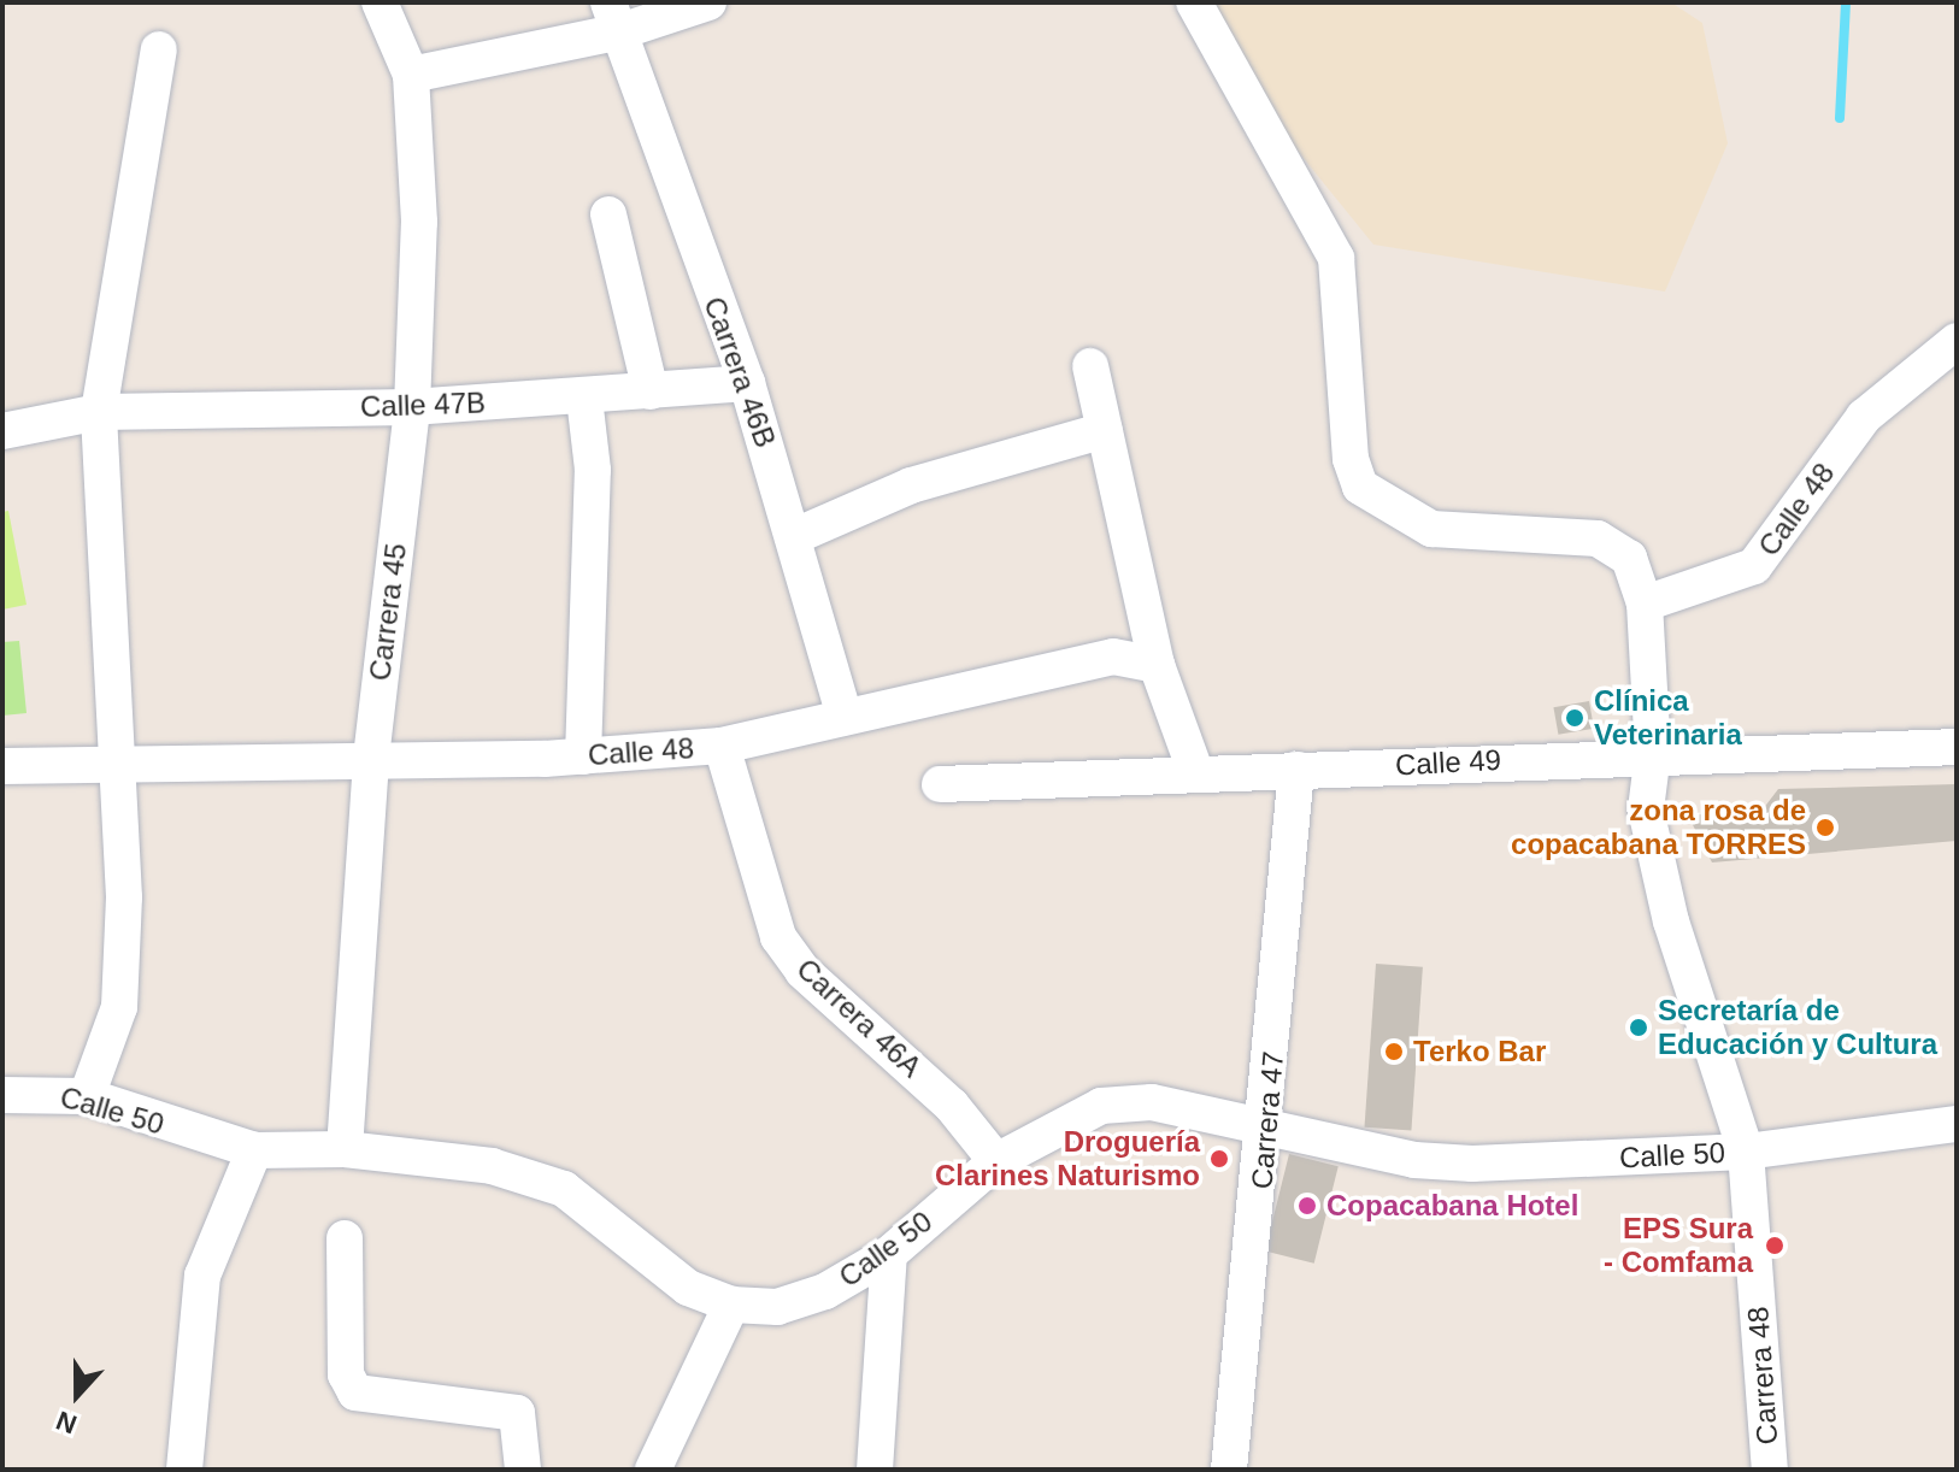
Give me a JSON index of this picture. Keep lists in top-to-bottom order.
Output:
{
  "streets": {
    "street": [
      "Carrera 46B",
      "Calle 47B",
      "Calle 48",
      "Carrera 45",
      "Calle 49",
      "Carrera 46A",
      "Calle 50",
      "Carrera 47",
      "Carrera 48"
    ]
  },
  "crossings": [
    ["Carrera 46B", "Calle 47B"],
    ["Carrera 46B", "Calle 48"],
    ["Calle 47B", "Carrera 45"],
    ["Calle 48", "Carrera 45"],
    ["Calle 48", "Carrera 46A"],
    ["Calle 48", "Carrera 48"],
    ["Carrera 45", "Calle 50"],
    ["Calle 49", "Carrera 47"],
    ["Calle 49", "Carrera 48"],
    ["Carrera 46A", "Calle 50"],
    ["Calle 50", "Carrera 47"],
    ["Calle 50", "Carrera 48"]
  ],
  "places": [
    "Clínica Veterinaria",
    "zona rosa de copacabana TORRES",
    "Secretaría de Educación y Cultura",
    "Terko Bar",
    "Droguería Clarines Naturismo",
    "Copacabana Hotel",
    "EPS Sura - Comfama"
  ],
  "north": "bottom"
}
